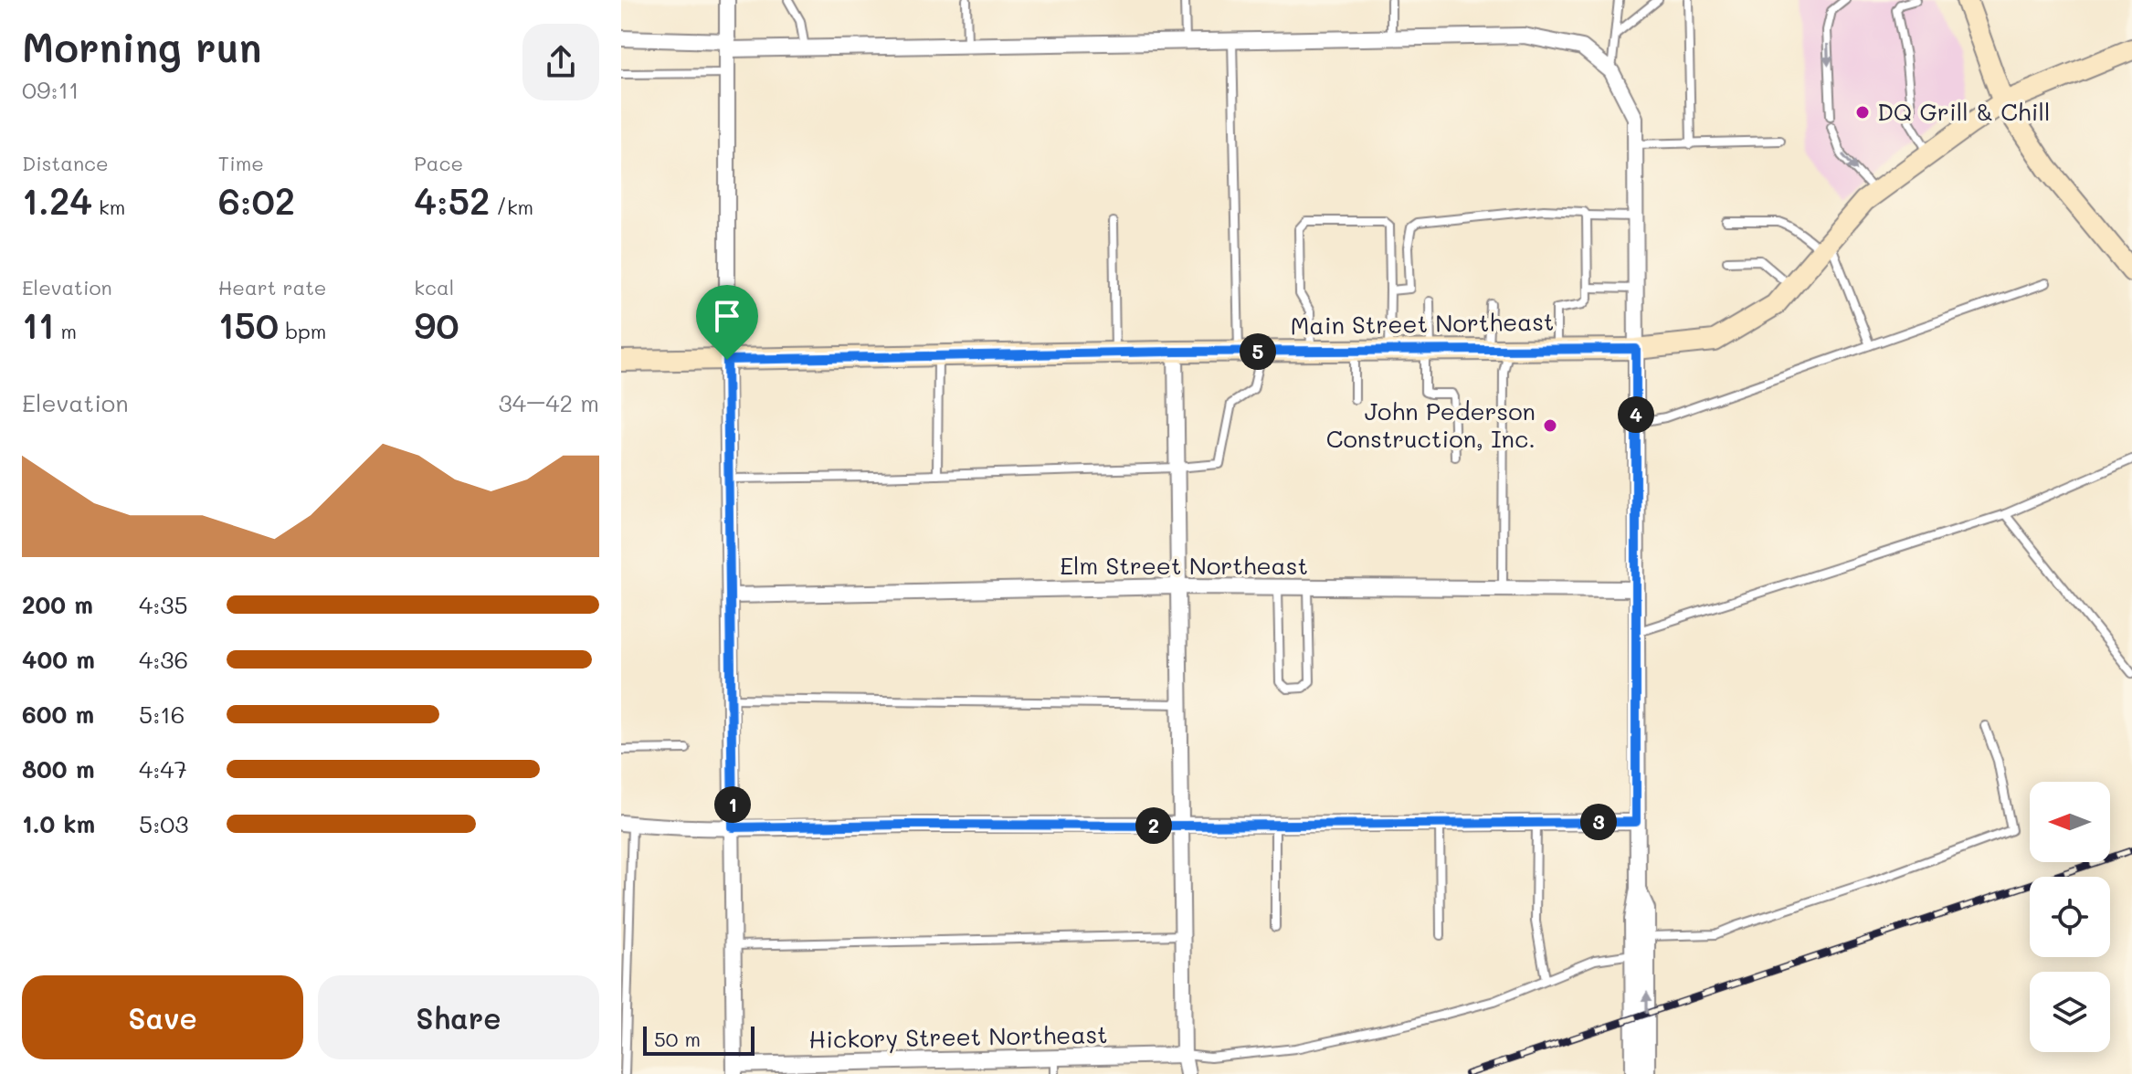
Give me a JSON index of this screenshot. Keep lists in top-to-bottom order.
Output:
{
  "streets": {
    "street": ["Main Street Northeast", "Elm Street Northeast", "Hickory Street Northeast"]
  },
  "places": ["DQ Grill & Chill", "John Pederson Construction, Inc."],
  "scale_bar": "50 m",
  "north": "left",
  "page": {
    "heading": ["Morning run", "09:11"],
    "stats": [
      ["Distance", "1.24 km"],
      ["Time", "6:02"],
      ["Pace", "4:52 /km"],
      ["Elevation", "11 m"],
      ["Heart rate", "150 bpm"],
      ["kcal", "90"]
    ],
    "pins": [
      "5",
      "4",
      "1",
      "3",
      "2"
    ],
    "chart": ["Elevation", "34–42 m"],
    "list": [
      {
        "name": "200 m",
        "note": "4:35"
      },
      {
        "name": "400 m",
        "note": "4:36"
      },
      {
        "name": "600 m",
        "note": "5:16"
      },
      {
        "name": "800 m",
        "note": "4:47"
      },
      {
        "name": "1.0 km",
        "note": "5:03"
      }
    ],
    "buttons": ["Save", "Share"],
    "scale": "50 m"
  }
}
